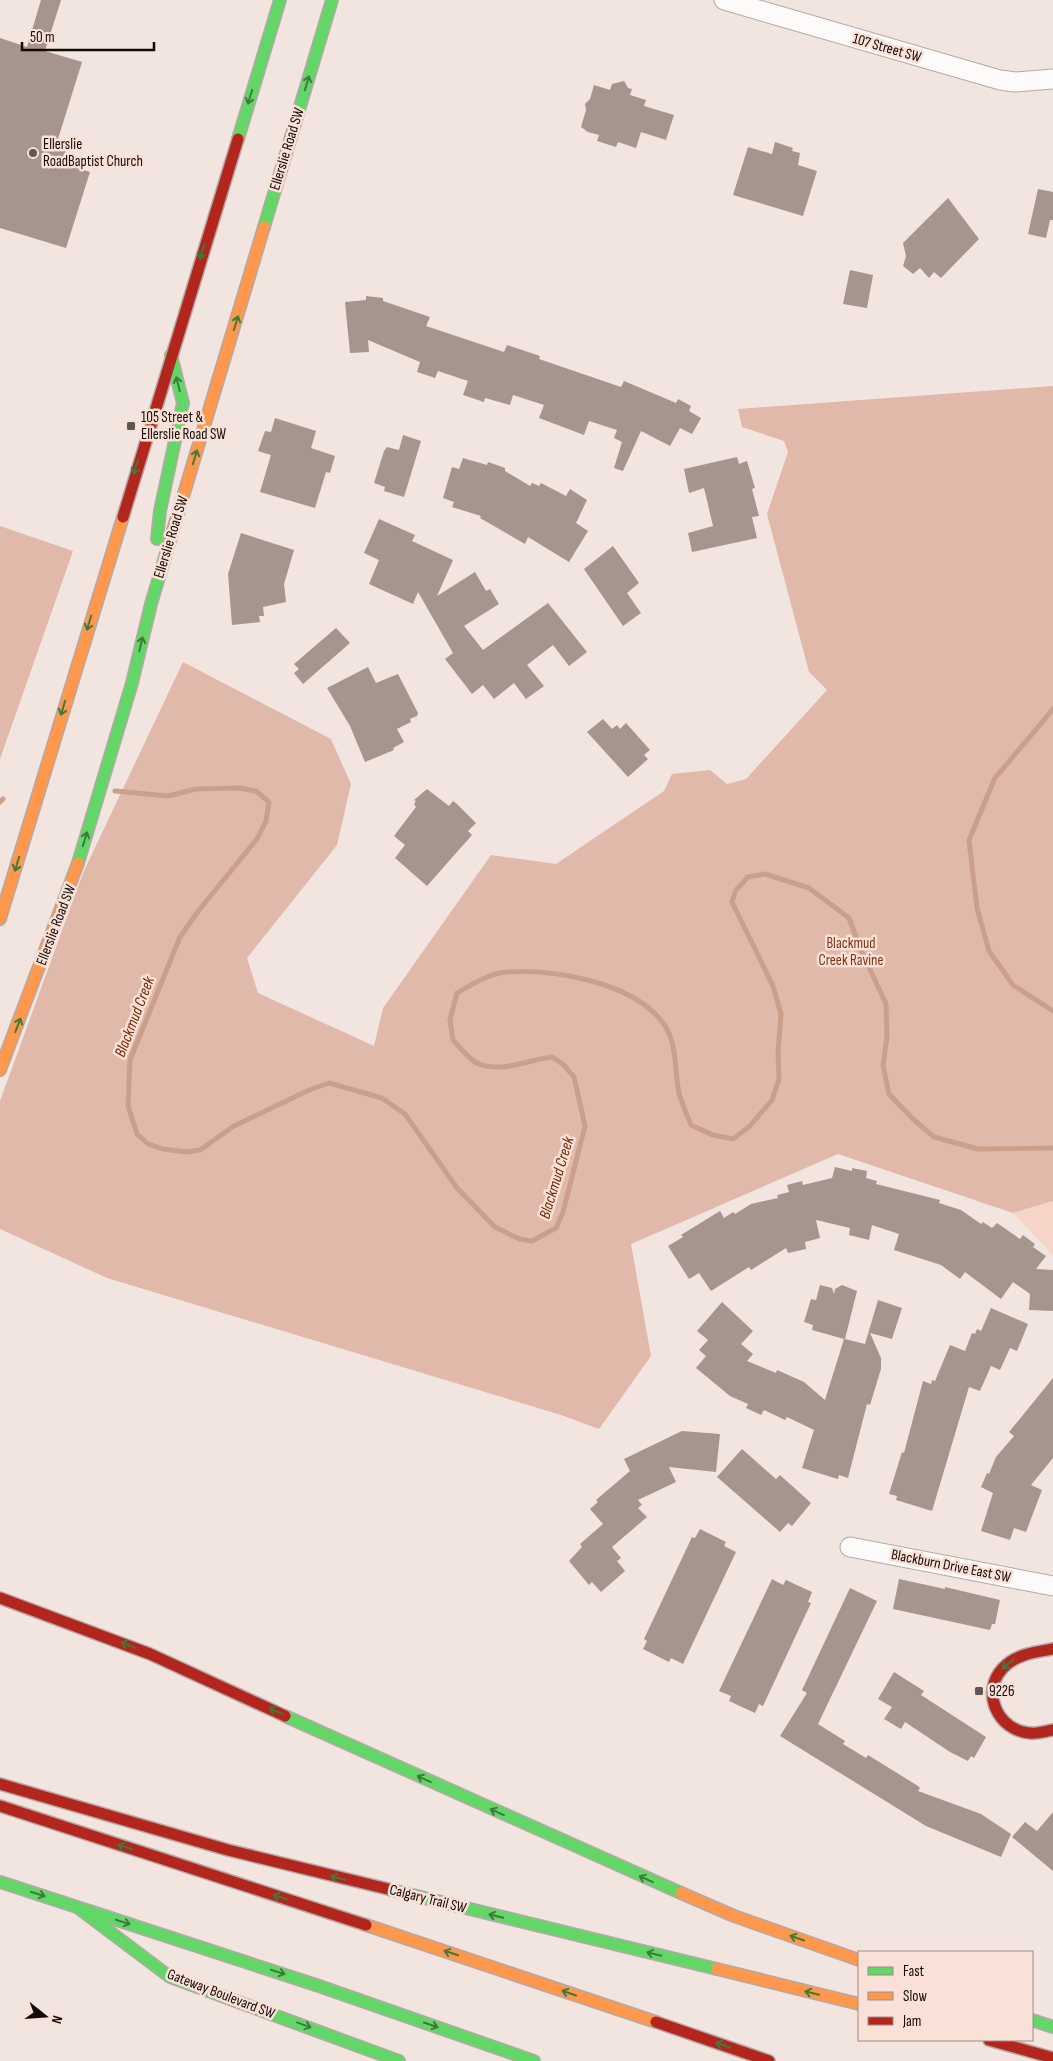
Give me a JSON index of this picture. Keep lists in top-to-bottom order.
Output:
{
  "streets": {
    "main road": ["Ellerslie Road SW", "Calgary Trail SW", "Gateway Boulevard SW"],
    "street": ["107 Street SW", "Blackburn Drive East SW"]
  },
  "water": ["Blackmud Creek"],
  "parks": ["Blackmud Creek Ravine"],
  "places": {
    "other": ["Ellerslie RoadBaptist Church"],
    "transit": ["105 Street & Ellerslie Road SW", "9226"]
  },
  "legend": ["Fast", "Slow", "Jam"],
  "scale_bar": "50 m",
  "north": "right"
}
